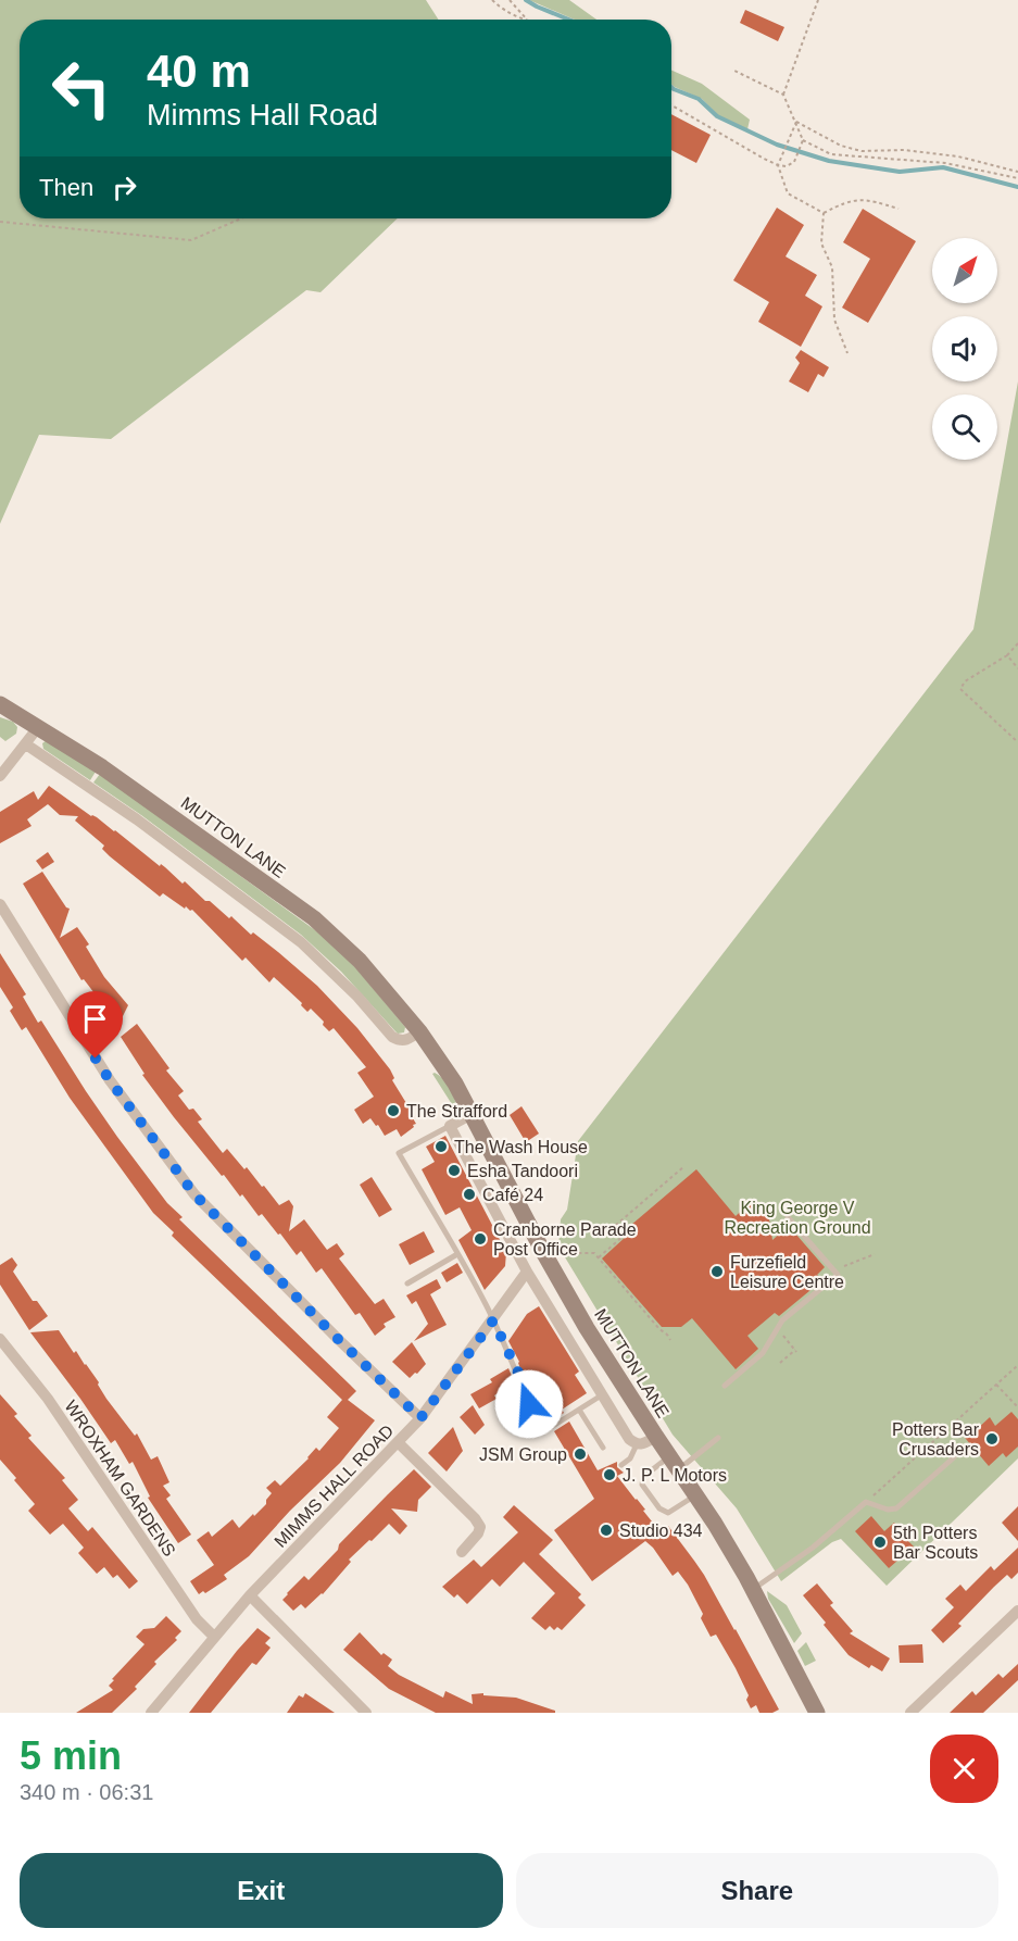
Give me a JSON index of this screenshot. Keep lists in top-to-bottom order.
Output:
{
  "streets": {
    "main road": ["MUTTON LANE"],
    "street": ["WROXHAM GARDENS", "MIMMS HALL ROAD"]
  },
  "crossings": [
    ["WROXHAM GARDENS", "MIMMS HALL ROAD"]
  ],
  "parks": ["King George V Recreation Ground"],
  "places": [
    "The Strafford",
    "The Wash House",
    "Esha Tandoori",
    "Café 24",
    "Cranborne Parade Post Office",
    "Furzefield Leisure Centre",
    "Potters Bar Crusaders",
    "JSM Group",
    "J. P. L Motors",
    "Studio 434",
    "5th Potters Bar Scouts"
  ],
  "north": "top right",
  "page": {
    "turn": ["40 m", "Mimms Hall Road"],
    "then": "Then",
    "heading": ["5 min", "340 m · 06:31"],
    "buttons": ["Exit", "Share"]
  }
}
